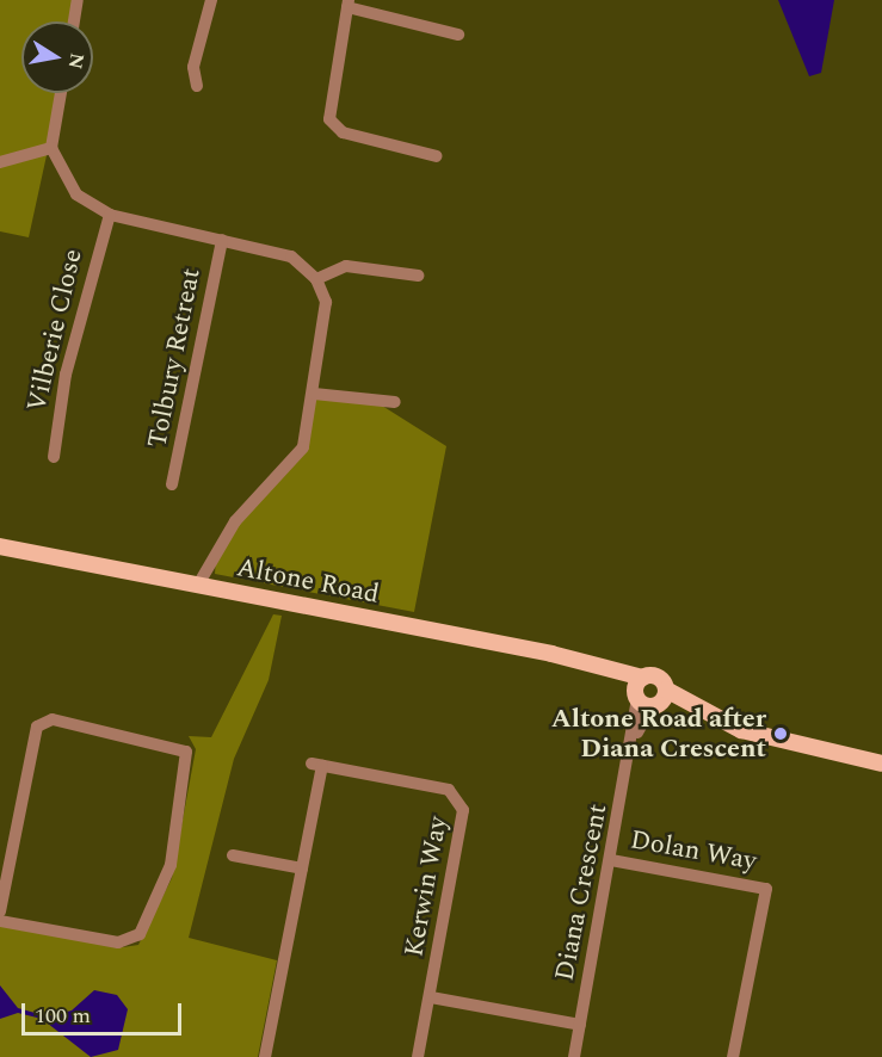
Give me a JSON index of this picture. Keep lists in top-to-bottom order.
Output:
{
  "streets": {
    "main road": ["Altone Road"],
    "street": [
      "Vilberie Close",
      "Tolbury Retreat",
      "Dolan Way",
      "Kerwin Way",
      "Diana Crescent"
    ]
  },
  "crossings": [
    ["Altone Road", "Diana Crescent"],
    ["Dolan Way", "Diana Crescent"],
    ["Kerwin Way", "Diana Crescent"]
  ],
  "places": ["Altone Road after Diana Crescent"],
  "scale_bar": "100 m",
  "north": "right"
}
